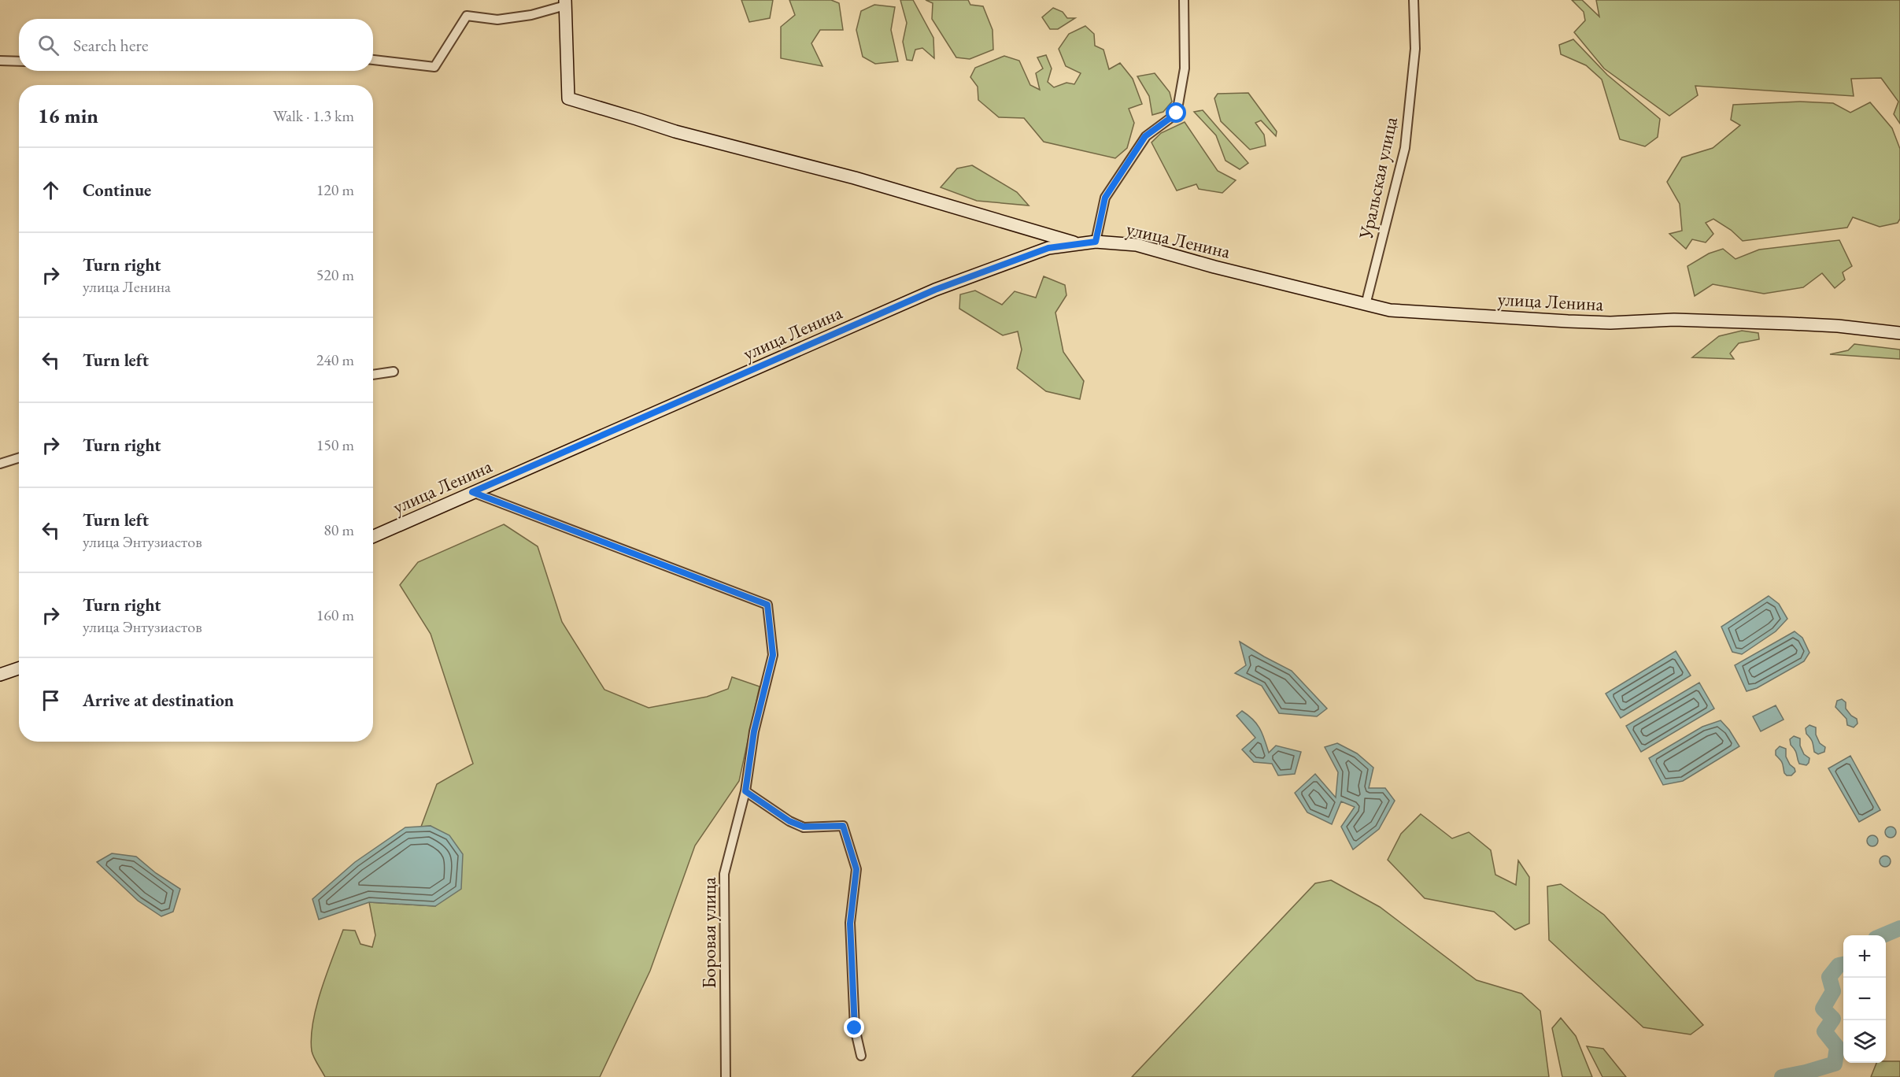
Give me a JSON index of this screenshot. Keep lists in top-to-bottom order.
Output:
{
  "streets": {
    "street": ["Уральская улица", "улица Ленина", "Боровая улица"]
  },
  "crossings": [
    ["Уральская улица", "улица Ленина"],
    ["улица Ленина", "Боровая улица"]
  ],
  "page": {
    "search": "Search here",
    "heading": ["16 min", "Walk · 1.3 km"],
    "list": [
      ["Continue", "120 m"],
      ["Turn right", "улица Ленина", "520 m"],
      ["Turn left", "240 m"],
      ["Turn right", "150 m"],
      ["Turn left", "улица Энтузиастов", "80 m"],
      ["Turn right", "улица Энтузиастов", "160 m"],
      "Arrive at destination"
    ],
    "map_buttons": ["+", "−"]
  }
}
